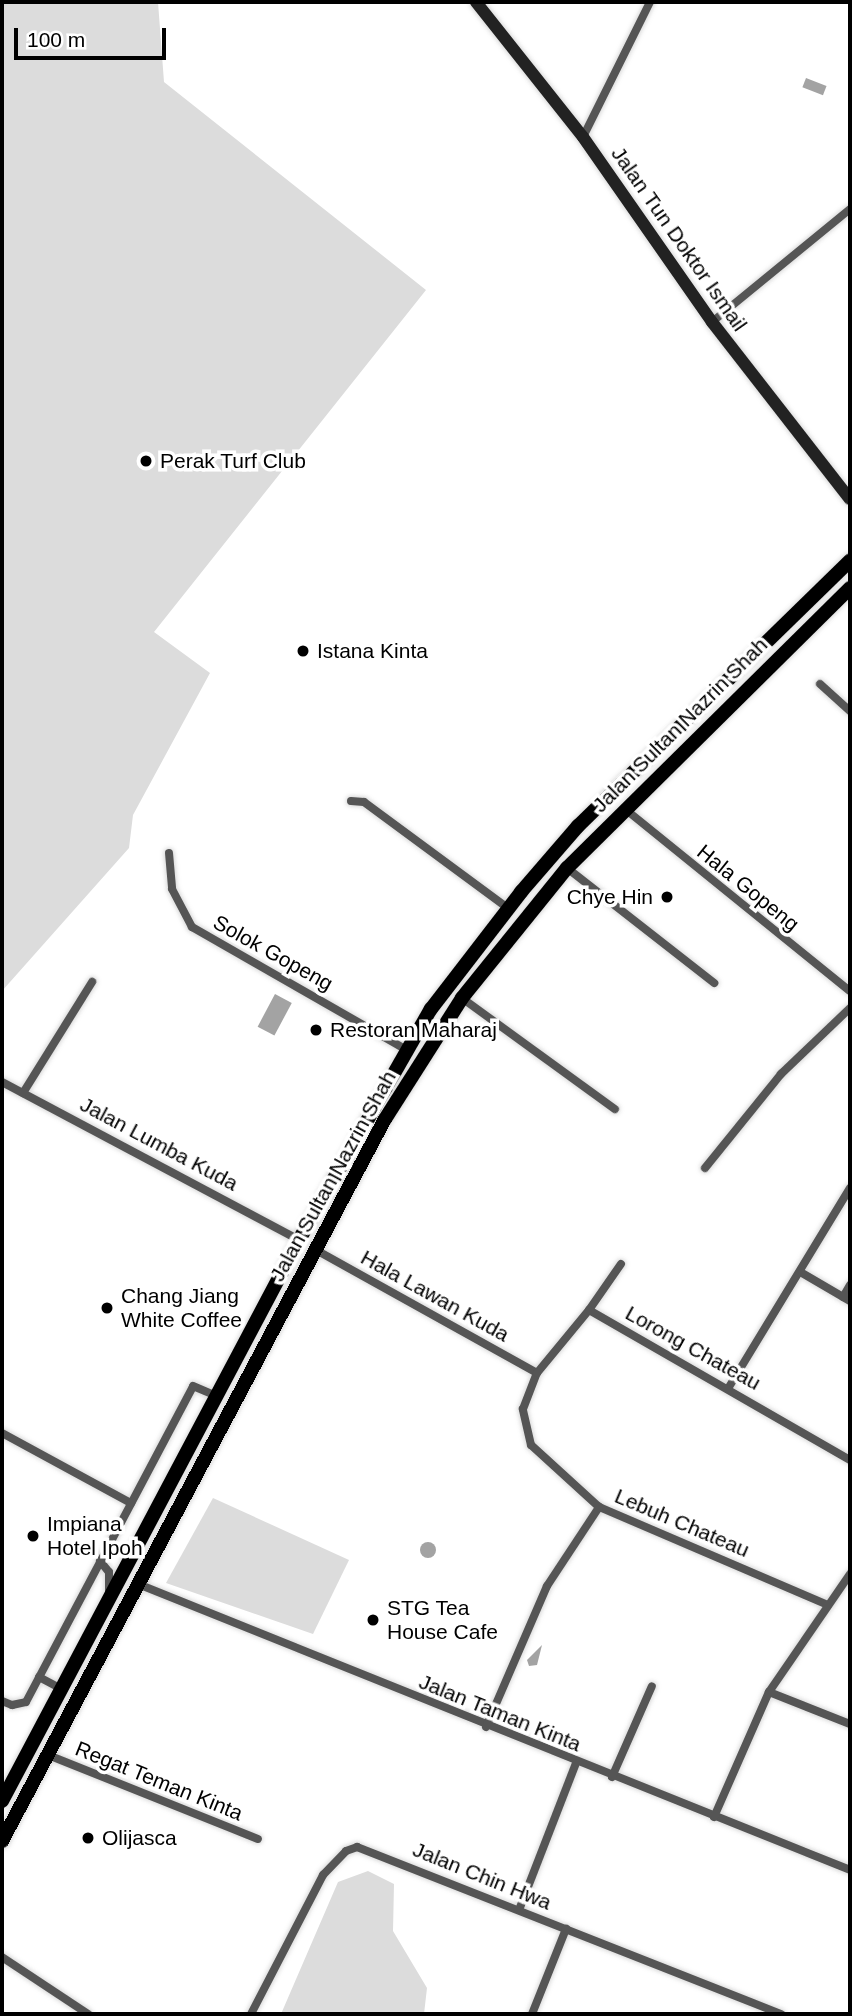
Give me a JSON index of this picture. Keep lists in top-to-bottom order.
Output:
{
  "streets": {
    "highway": ["Jalan Sultan Nazrin Shah"],
    "street": [
      "Jalan Tun Doktor Ismail",
      "Hala Gopeng",
      "Solok Gopeng",
      "Jalan Lumba Kuda",
      "Hala Lawan Kuda",
      "Lorong Chateau",
      "Lebuh Chateau",
      "Jalan Taman Kinta",
      "Regat Teman Kinta",
      "Jalan Chin Hwa"
    ]
  },
  "crossings": [
    ["Jalan Sultan Nazrin Shah", "Hala Gopeng"],
    ["Jalan Sultan Nazrin Shah", "Solok Gopeng"],
    ["Jalan Sultan Nazrin Shah", "Jalan Lumba Kuda"],
    ["Jalan Sultan Nazrin Shah", "Hala Lawan Kuda"],
    ["Jalan Sultan Nazrin Shah", "Jalan Taman Kinta"],
    ["Jalan Sultan Nazrin Shah", "Regat Teman Kinta"],
    ["Hala Lawan Kuda", "Lebuh Chateau"]
  ],
  "places": [
    "Perak Turf Club",
    "Istana Kinta",
    "Chye Hin",
    "Restoran Maharaj",
    "Chang Jiang White Coffee",
    "Impiana Hotel Ipoh",
    "STG Tea House Cafe",
    "Olijasca"
  ],
  "scale_bar": "100 m"
}
